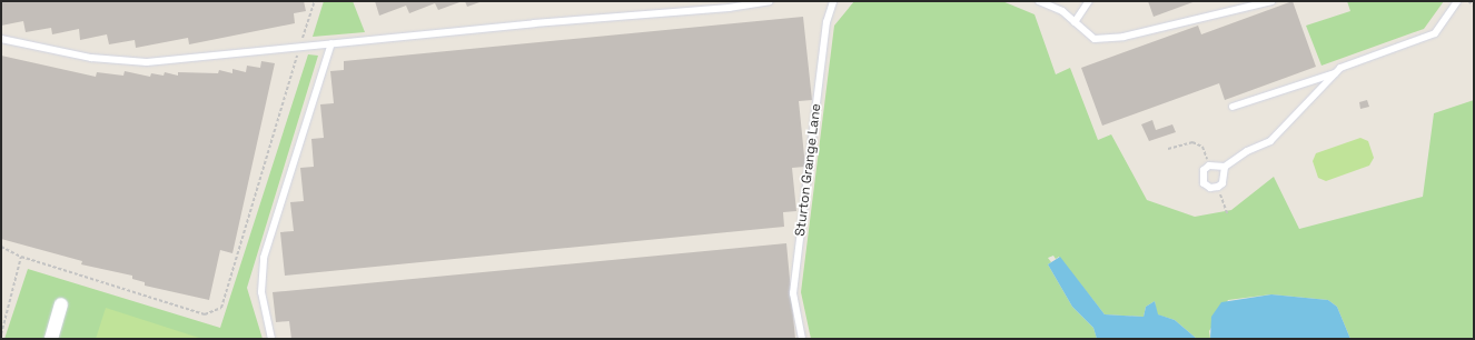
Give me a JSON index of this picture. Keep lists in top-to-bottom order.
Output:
{
  "streets": {
    "lane": ["Sturton Grange Lane"]
  }
}
